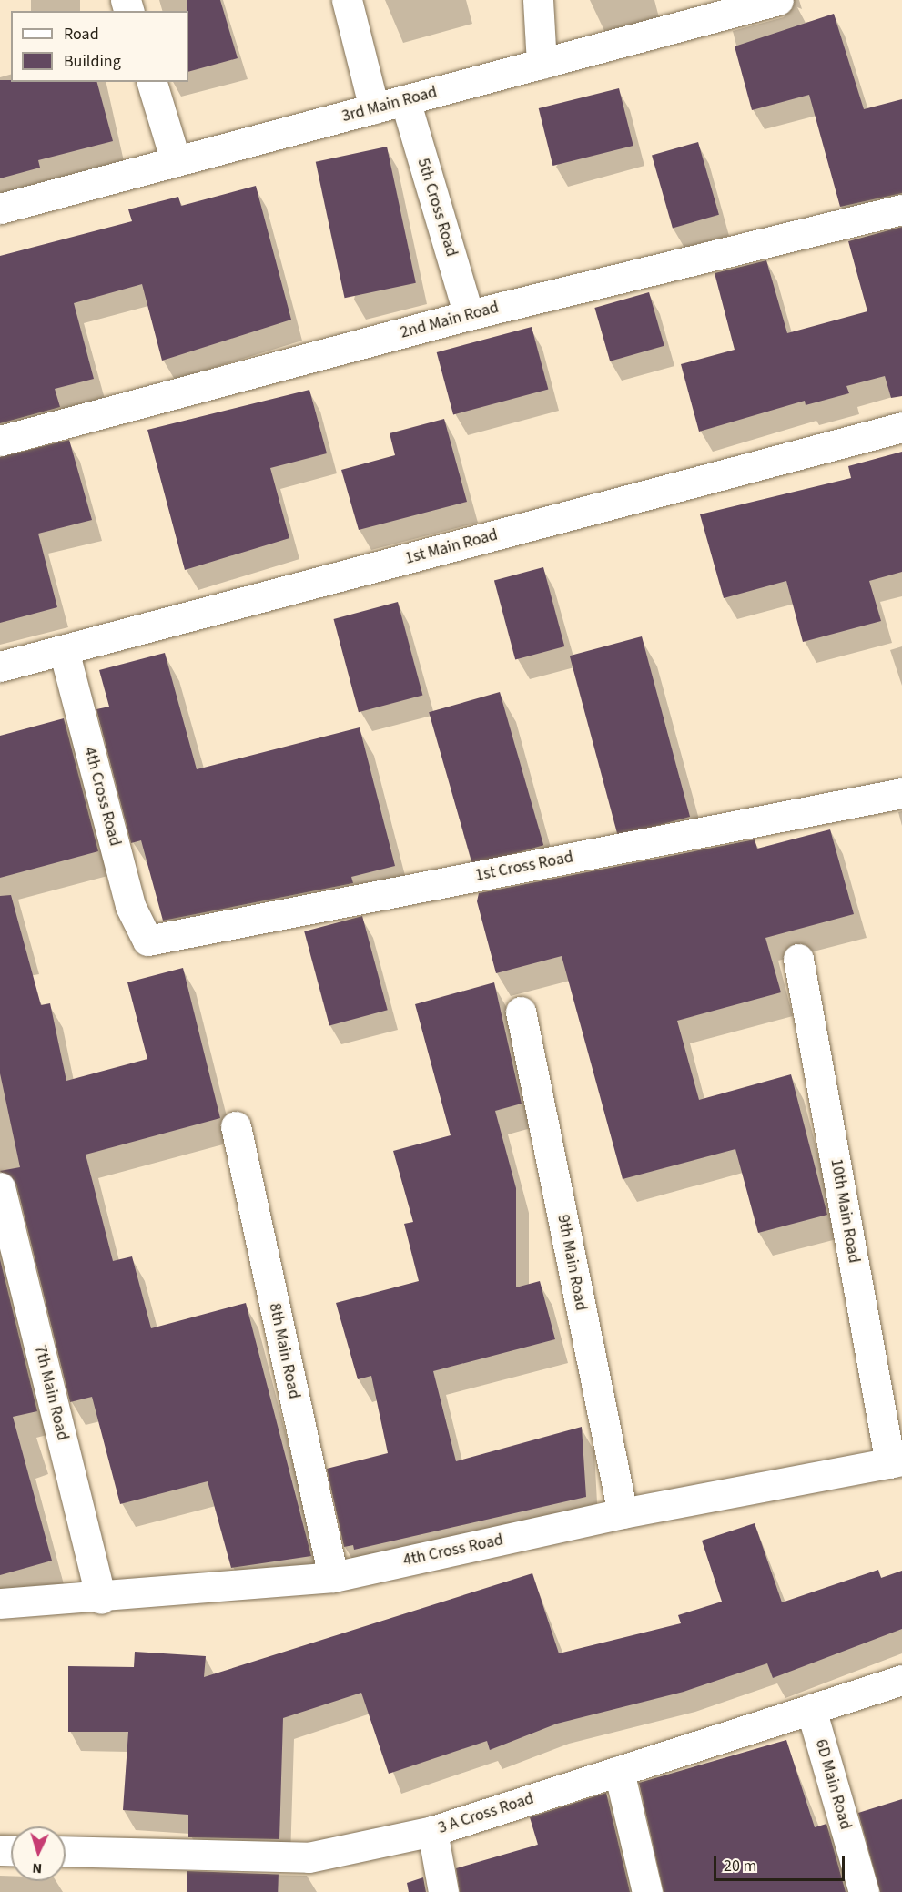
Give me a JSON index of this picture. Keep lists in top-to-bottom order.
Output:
{
  "streets": {
    "street": [
      "3rd Main Road",
      "5th Cross Road",
      "2nd Main Road",
      "1st Main Road",
      "4th Cross Road",
      "1st Cross Road",
      "10th Main Road",
      "9th Main Road",
      "8th Main Road",
      "7th Main Road",
      "6D Main Road",
      "3 A Cross Road"
    ]
  },
  "crossings": [
    ["3rd Main Road", "5th Cross Road"],
    ["5th Cross Road", "2nd Main Road"],
    ["1st Main Road", "4th Cross Road"],
    ["4th Cross Road", "1st Cross Road"],
    ["4th Cross Road", "10th Main Road"],
    ["4th Cross Road", "9th Main Road"],
    ["4th Cross Road", "8th Main Road"],
    ["4th Cross Road", "7th Main Road"],
    ["6D Main Road", "3 A Cross Road"]
  ],
  "legend": ["Road", "Building"],
  "scale_bar": "20 m",
  "north": "bottom"
}
